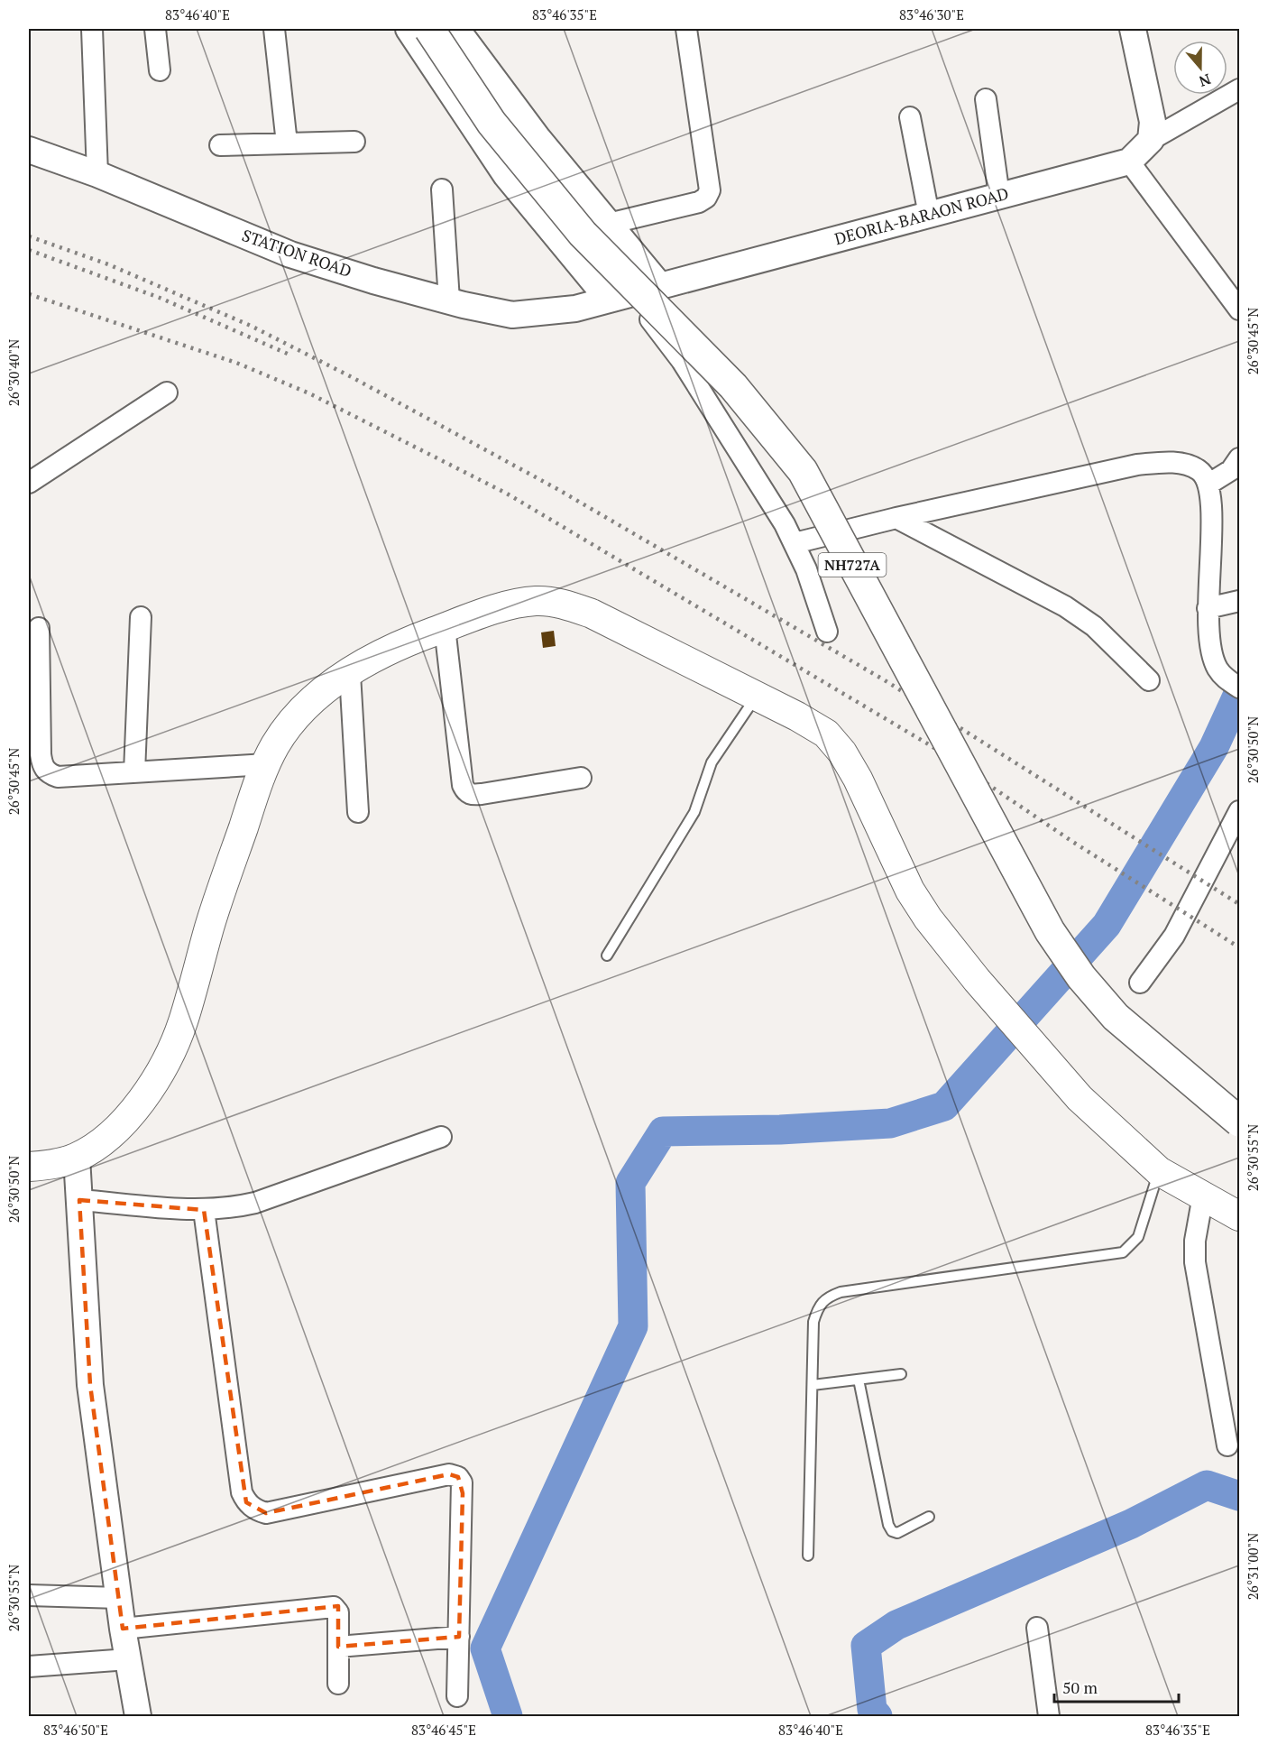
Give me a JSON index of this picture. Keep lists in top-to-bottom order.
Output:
{
  "streets": {
    "highway": ["NH727A"],
    "street": ["DEORIA-BARAON ROAD", "STATION ROAD"]
  },
  "crossings": [
    ["DEORIA-BARAON ROAD", "STATION ROAD"]
  ],
  "scale_bar": "50 m",
  "north": "bottom",
  "coordinates": [
    "83°46'40\"E",
    "83°46'35\"E",
    "83°46'30\"E",
    "26°30'45\"N",
    "26°30'40\"N",
    "26°30'50\"N",
    "26°30'55\"N",
    "26°31'00\"N",
    "83°46'50\"E",
    "83°46'45\"E"
  ]
}
